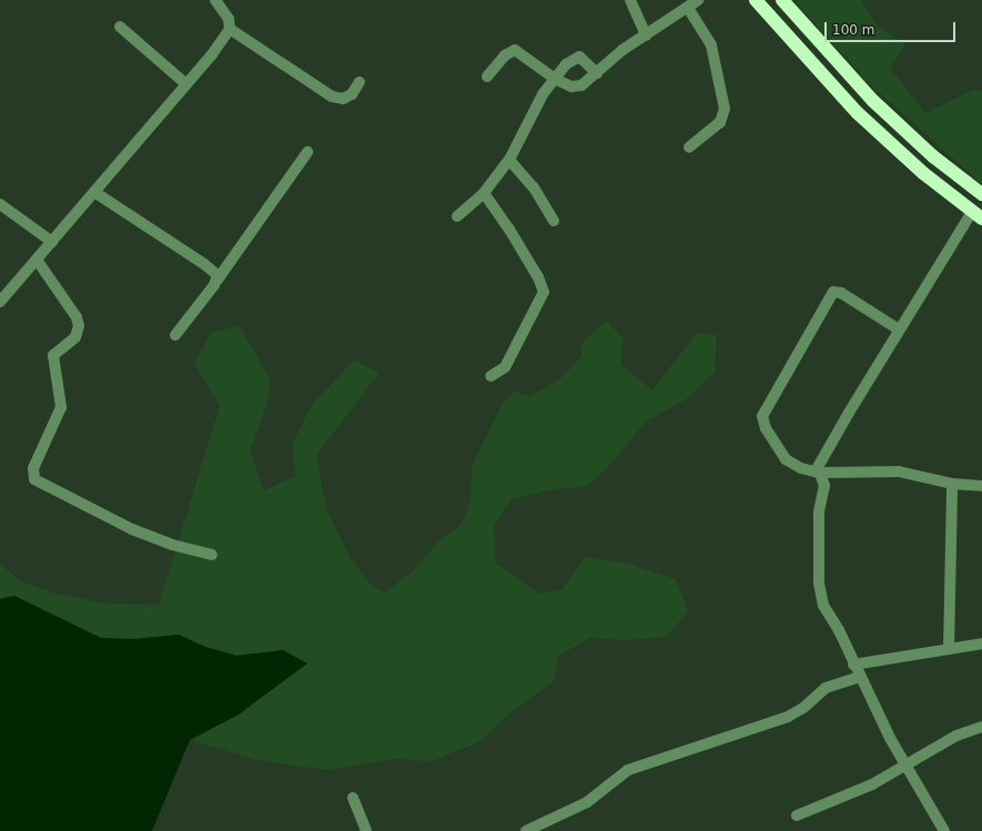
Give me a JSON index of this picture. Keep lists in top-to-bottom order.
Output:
{
  "scale_bar": "100 m"
}
